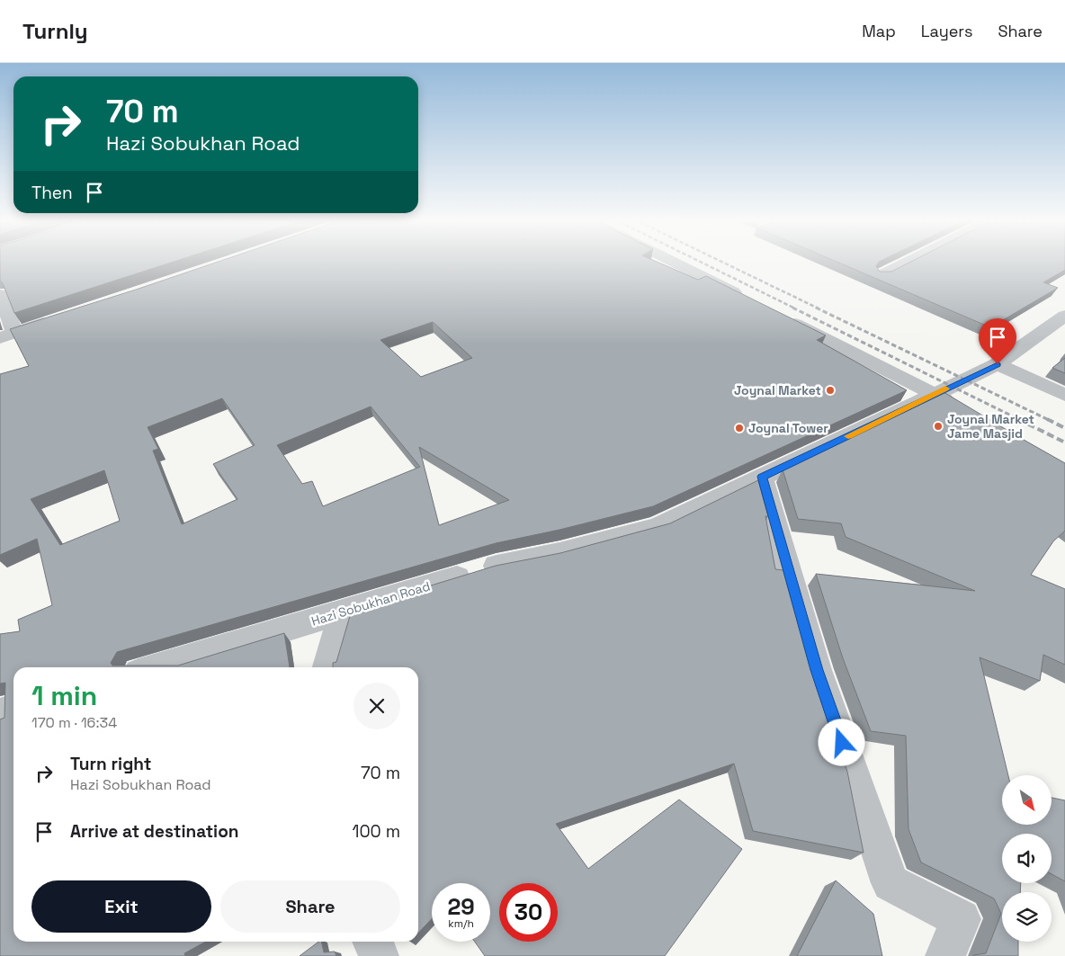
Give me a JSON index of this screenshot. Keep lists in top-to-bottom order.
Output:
{
  "streets": {
    "street": ["Hazi Sobukhan Road"]
  },
  "places": ["Joynal Market", "Joynal Market Jame Masjid", "Joynal Tower"],
  "north": "bottom right",
  "page": {
    "header": "Turnly",
    "nav": ["Map", "Layers", "Share"],
    "turn": ["70 m", "Hazi Sobukhan Road"],
    "then": "Then",
    "heading": ["1 min", "170 m · 16:34"],
    "list": [
      {
        "name": "Turn right",
        "note": "Hazi Sobukhan Road",
        "value": "70 m"
      },
      {
        "name": "Arrive at destination",
        "value": "100 m"
      }
    ],
    "buttons": ["Exit", "Share"],
    "speed": "29 km/h",
    "limit": "30"
  }
}
